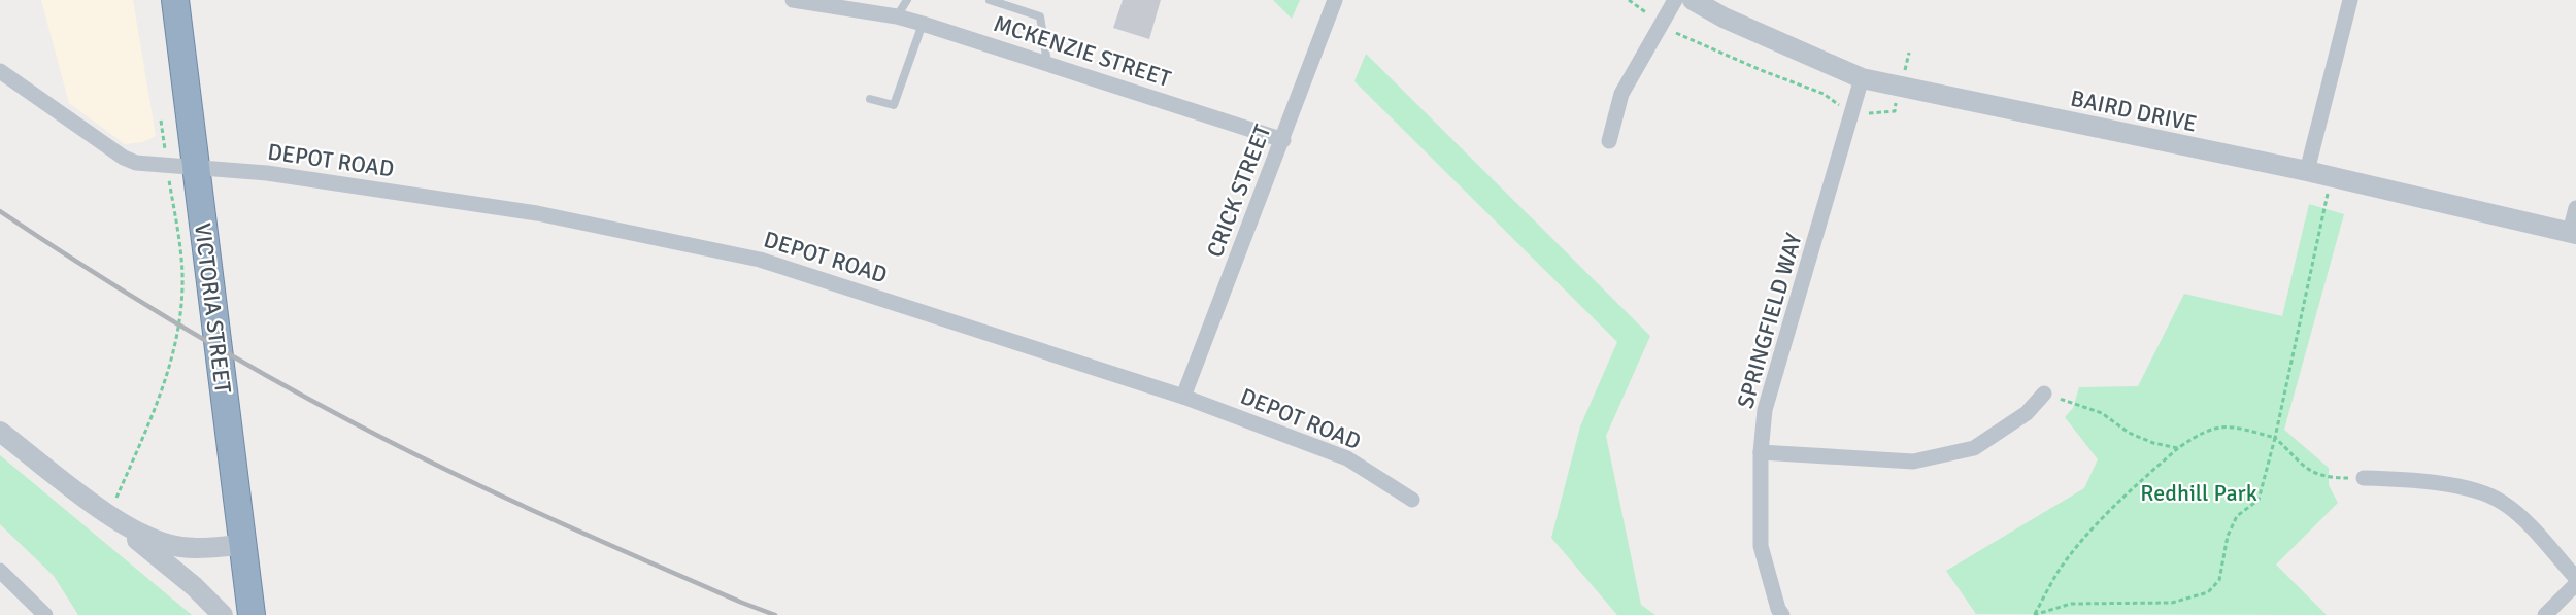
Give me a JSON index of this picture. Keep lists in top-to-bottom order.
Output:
{
  "streets": {
    "highway": ["VICTORIA STREET"],
    "street": [
      "MCKENZIE STREET",
      "BAIRD DRIVE",
      "DEPOT ROAD",
      "CRICK STREET",
      "SPRINGFIELD WAY"
    ]
  },
  "crossings": [
    ["MCKENZIE STREET", "CRICK STREET"],
    ["BAIRD DRIVE", "SPRINGFIELD WAY"],
    ["DEPOT ROAD", "CRICK STREET"],
    ["DEPOT ROAD", "VICTORIA STREET"]
  ],
  "parks": ["Redhill Park"]
}
